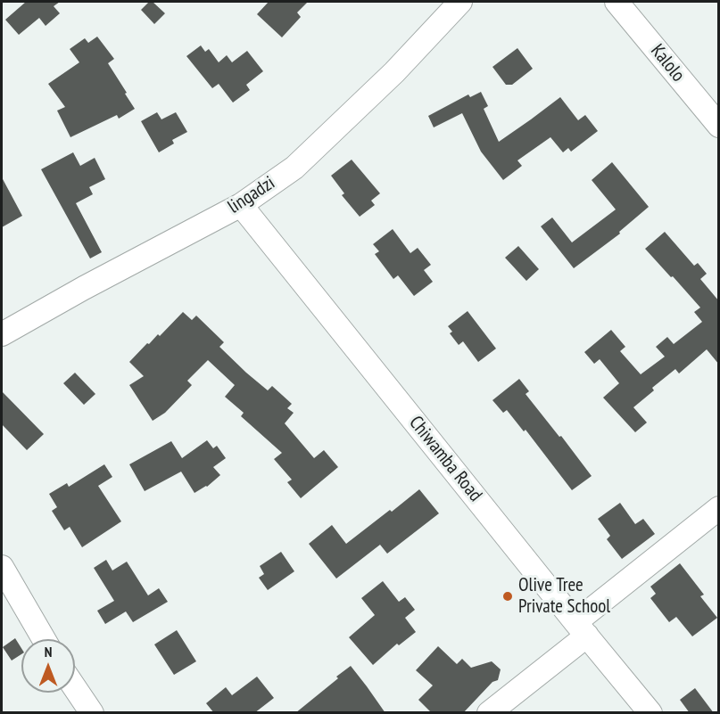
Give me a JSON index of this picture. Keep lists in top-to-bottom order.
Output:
{
  "streets": {
    "street": ["Kalolo", "lingadzi", "Chiwamba Road"]
  },
  "crossings": [
    ["lingadzi", "Chiwamba Road"]
  ],
  "places": ["Olive Tree Private School"],
  "north": "top"
}
